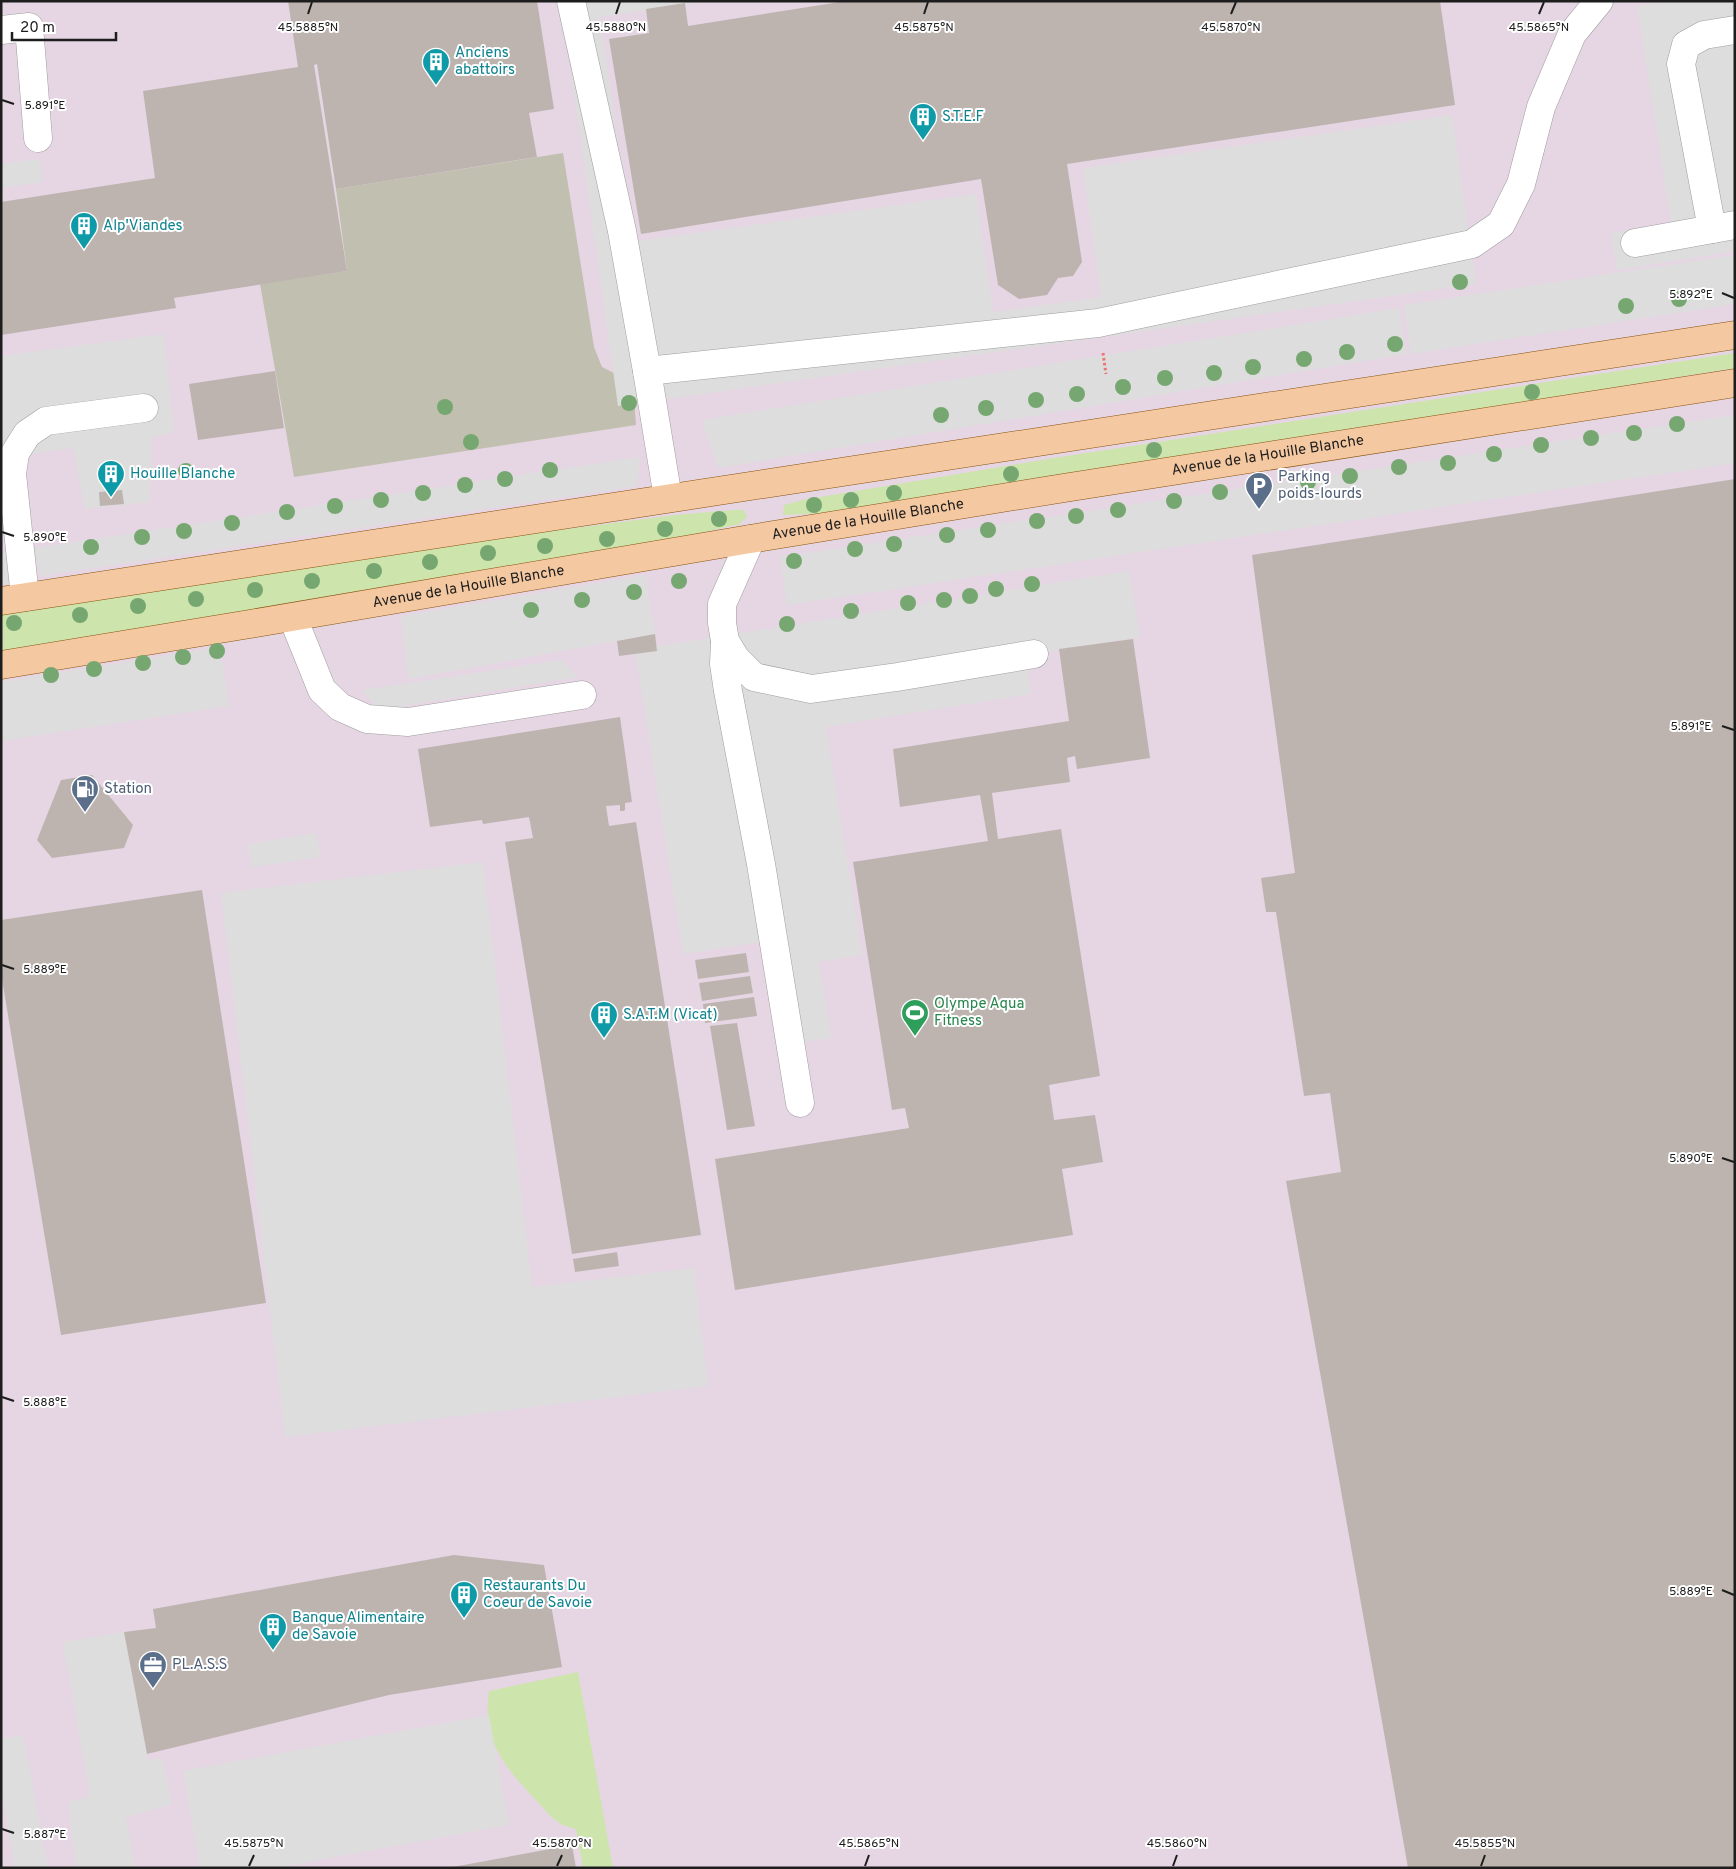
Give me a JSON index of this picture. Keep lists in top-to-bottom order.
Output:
{
  "streets": {
    "main road": ["Avenue de la Houille Blanche"]
  },
  "places": {
    "building": [
      "Anciens abattoirs",
      "S.T.E.F",
      "Alp'Viandes",
      "Houille Blanche",
      "S.A.T.M (Vicat)",
      "Restaurants Du Coeur de Savoie",
      "Banque Alimentaire de Savoie"
    ],
    "parking": ["Parking poids-lourds"],
    "fuel station": ["Station"],
    "sports": ["Olympe Aqua Fitness"],
    "office": ["PL.A.S.S"]
  },
  "scale_bar": "20 m",
  "coordinates": [
    "45.5885°N",
    "45.5880°N",
    "45.5875°N",
    "45.5870°N",
    "45.5865°N",
    "5.891°E",
    "5.892°E",
    "5.890°E",
    "5.889°E",
    "5.888°E",
    "5.887°E",
    "45.5860°N",
    "45.5855°N"
  ]
}
